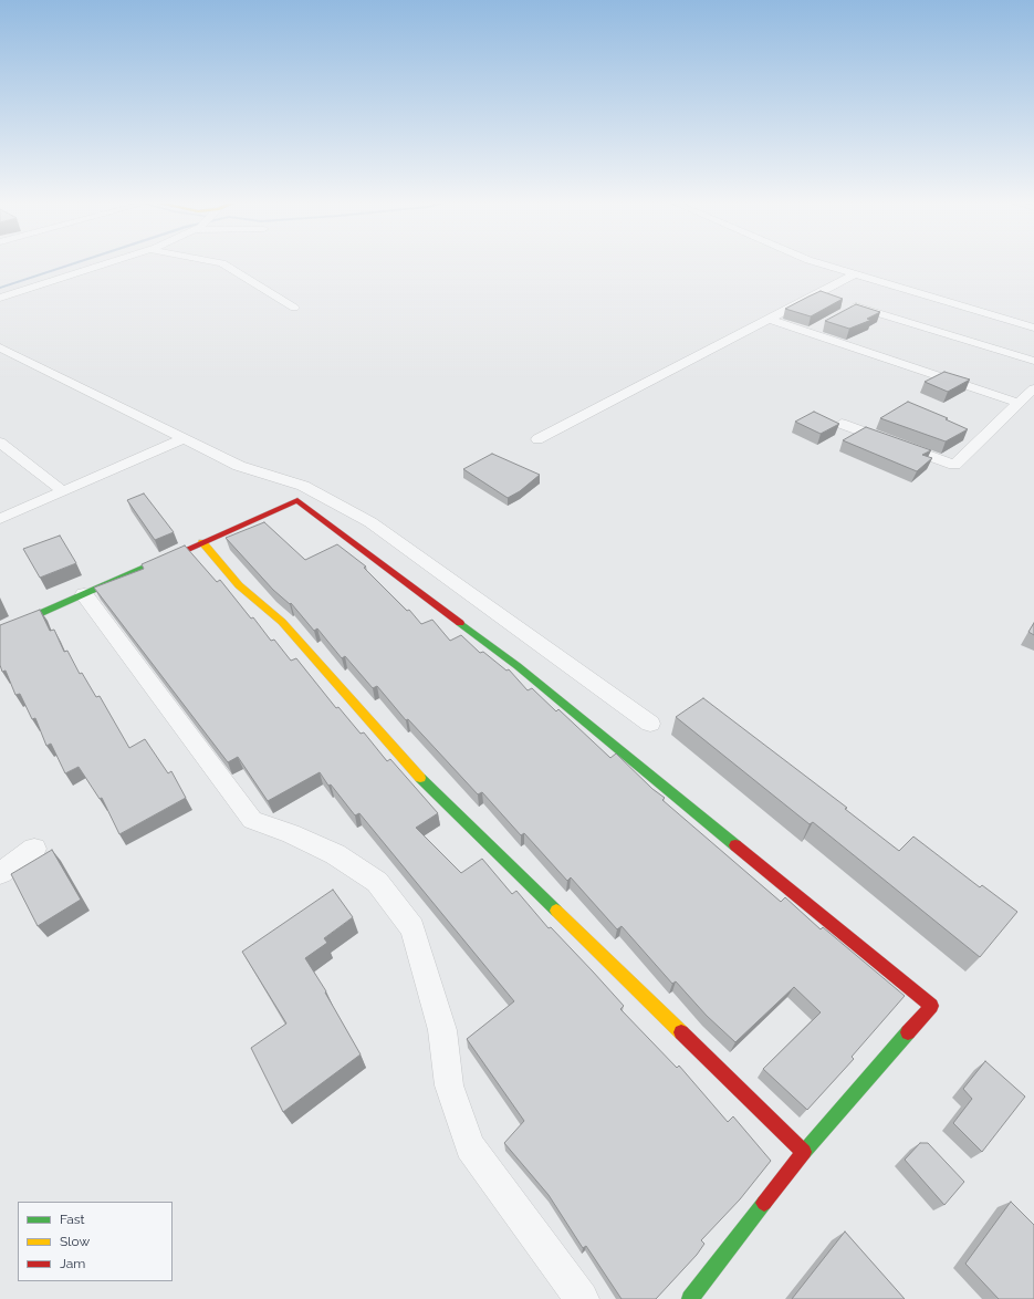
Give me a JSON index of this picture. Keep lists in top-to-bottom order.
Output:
{
  "legend": ["Fast", "Slow", "Jam"]
}
